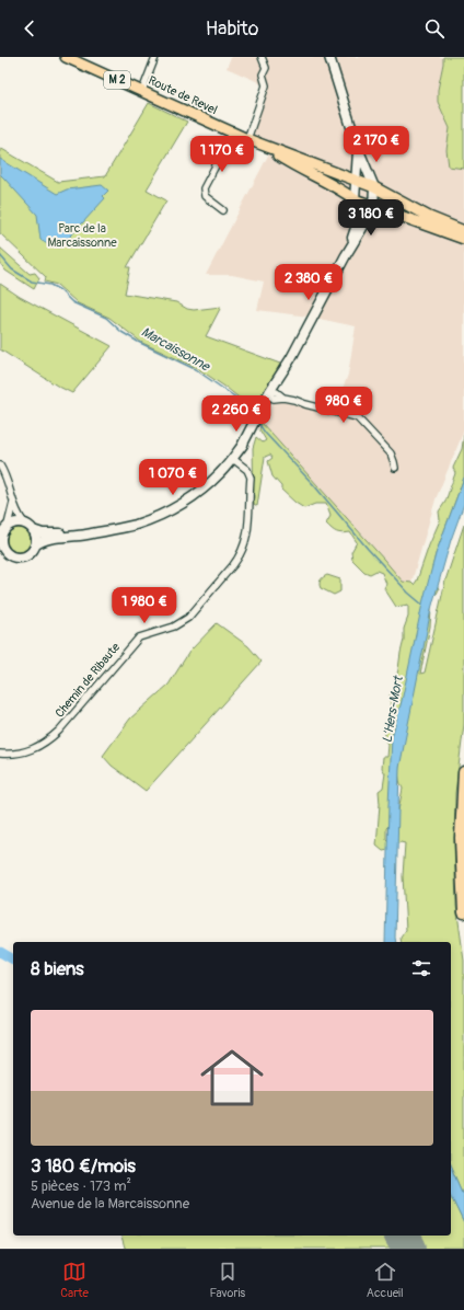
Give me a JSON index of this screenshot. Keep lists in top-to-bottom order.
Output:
{
  "streets": {
    "main road": ["M 2", "Route de Revel"],
    "street": ["Chemin de Ribaute"]
  },
  "water": ["Marcaissonne", "L'Hers-Mort"],
  "parks": ["Parc de la Marcaissonne"],
  "page": {
    "header": "Habito",
    "price": [
      "2 170 €",
      "1 170 €",
      "3 180 €",
      "2 380 €",
      "980 €",
      "2 260 €",
      "1 070 €",
      "1 980 €"
    ],
    "heading": "8 biens",
    "list": [
      {
        "name": "3 180 €/mois",
        "note": "5 pièces · 173 m² · Avenue de la Marcaissonne"
      }
    ],
    "tabs": ["Carte", "Favoris", "Accueil"]
  }
}
